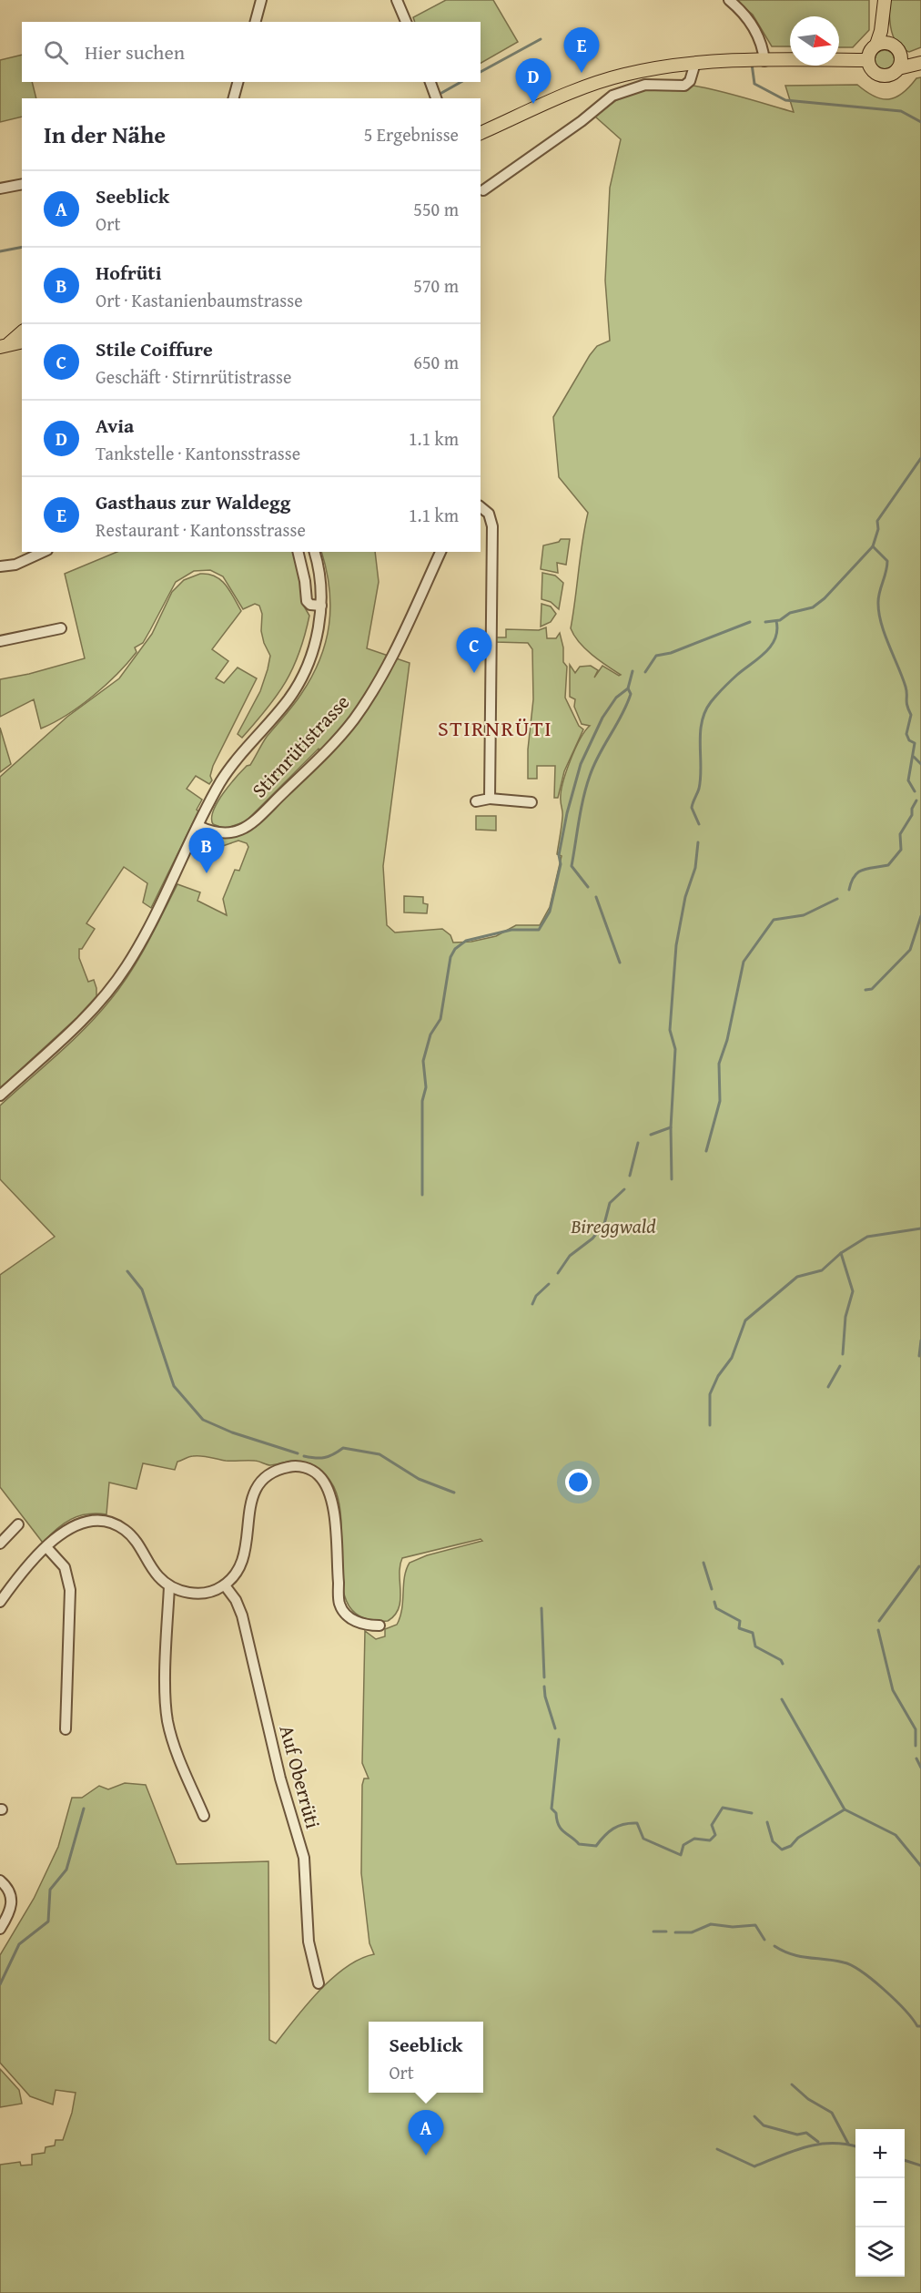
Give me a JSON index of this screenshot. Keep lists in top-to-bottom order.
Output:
{
  "streets": {
    "street": ["Stirnrütistrasse", "Auf Oberrüti"]
  },
  "districts": ["STIRNRÜTI"],
  "parks": ["Bireggwald"],
  "north": "right",
  "page": {
    "search": "Hier suchen",
    "pins": [
      "E",
      "D",
      "C",
      "B",
      "A"
    ],
    "heading": ["In der Nähe", "5 Ergebnisse"],
    "list": [
      {
        "mark": "A",
        "name": "Seeblick",
        "note": "Ort",
        "value": "550 m"
      },
      {
        "mark": "B",
        "name": "Hofrüti",
        "note": "Ort · Kastanienbaumstrasse",
        "value": "570 m"
      },
      {
        "mark": "C",
        "name": "Stile Coiffure",
        "note": "Geschäft · Stirnrütistrasse",
        "value": "650 m"
      },
      {
        "mark": "D",
        "name": "Avia",
        "note": "Tankstelle · Kantonsstrasse",
        "value": "1.1 km"
      },
      {
        "mark": "E",
        "name": "Gasthaus zur Waldegg",
        "note": "Restaurant · Kantonsstrasse",
        "value": "1.1 km"
      }
    ],
    "popup": ["Seeblick", "Ort"],
    "map_buttons": ["+", "−"]
  }
}
